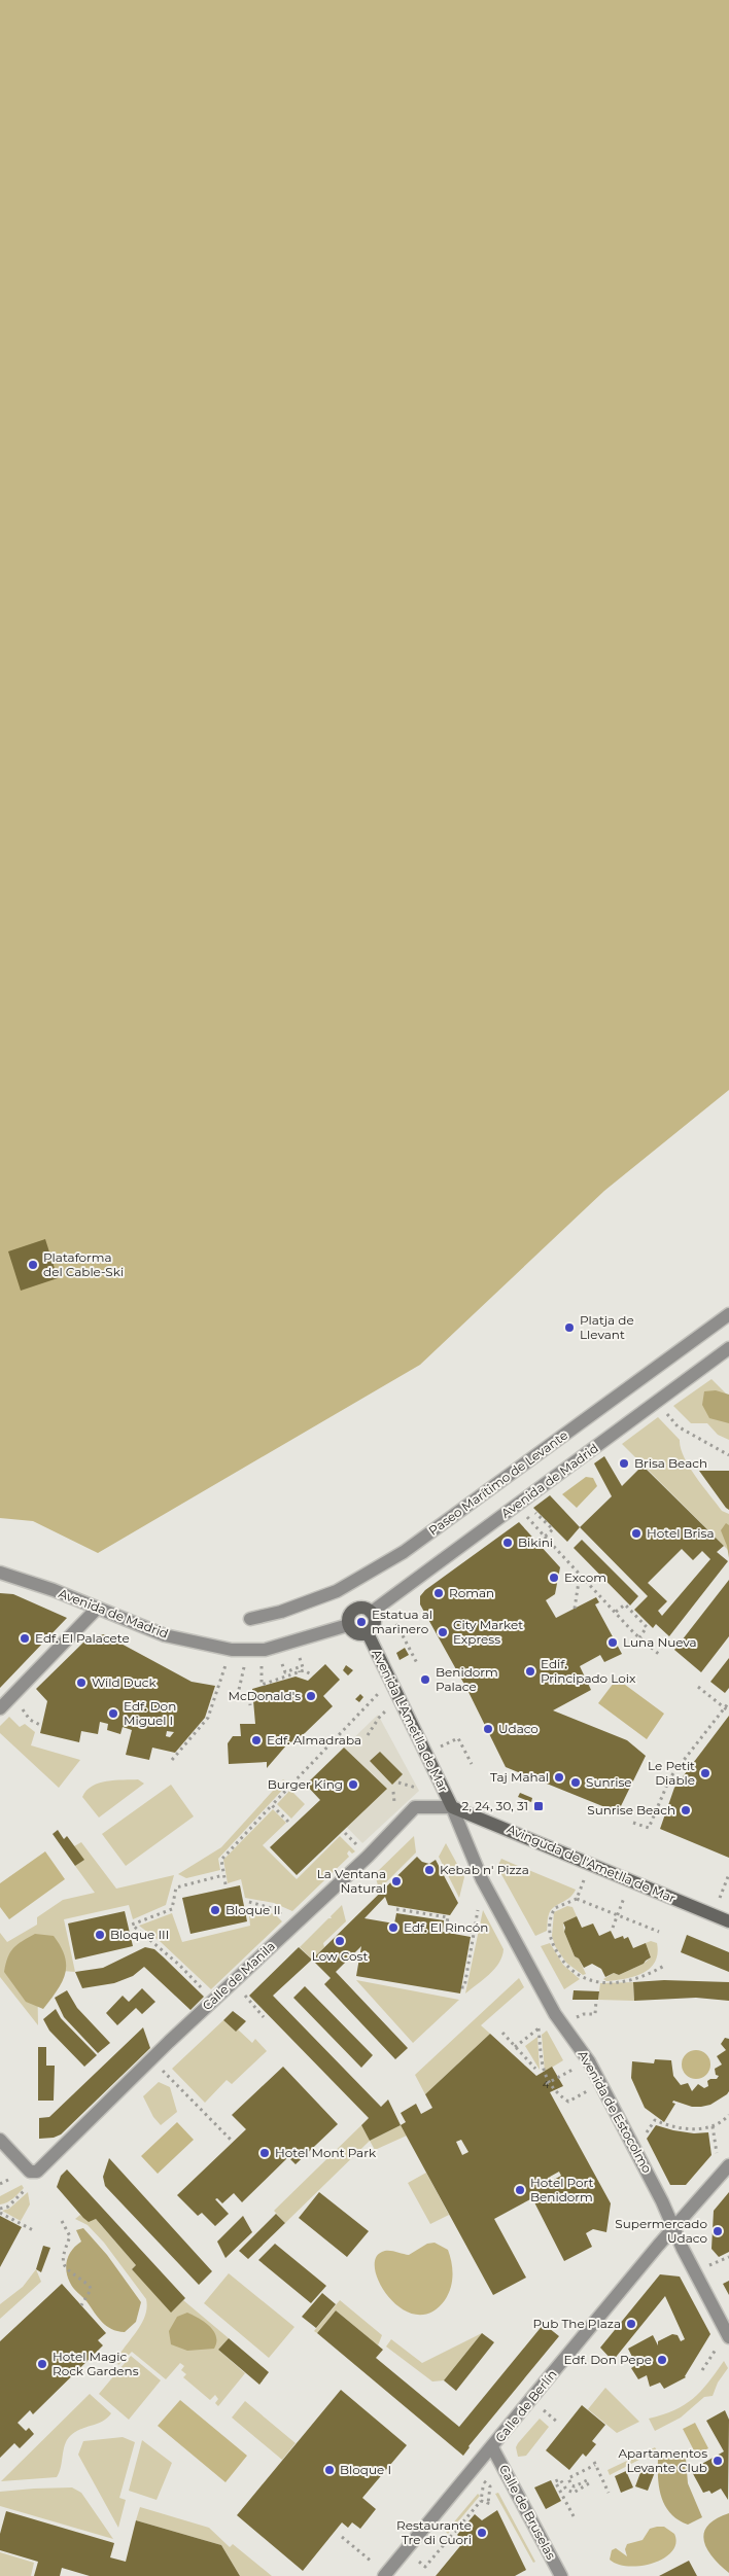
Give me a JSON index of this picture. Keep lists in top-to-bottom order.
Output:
{
  "streets": {
    "street": [
      "Avenida de Madrid",
      "Paseo Marítimo de Levante",
      "Avenida L'Ametlla de Mar",
      "Avinguda de l'Ametlla de Mar",
      "Calle de Manila",
      "Avenida de Estocolmo",
      "Calle de Berlín",
      "Calle de Bruselas"
    ]
  },
  "crossings": [
    ["Avenida de Madrid", "Avenida L'Ametlla de Mar"],
    ["Avenida L'Ametlla de Mar", "Avinguda de l'Ametlla de Mar"],
    ["Avenida L'Ametlla de Mar", "Calle de Manila"],
    ["Avenida L'Ametlla de Mar", "Avenida de Estocolmo"],
    ["Avinguda de l'Ametlla de Mar", "Calle de Manila"],
    ["Avinguda de l'Ametlla de Mar", "Avenida de Estocolmo"],
    ["Calle de Manila", "Avenida de Estocolmo"],
    ["Avenida de Estocolmo", "Calle de Berlín"],
    ["Calle de Berlín", "Calle de Bruselas"]
  ],
  "places": {
    "other": [
      "Plataforma del Cable-Ski",
      "Platja de Llevant",
      "Brisa Beach",
      "Hotel Brisa",
      "Bikini",
      "Excom",
      "Roman",
      "Estatua al marinero",
      "City Market Express",
      "Edf. El Palacete",
      "Luna Nueva",
      "Edif. Principado Loix",
      "Benidorm Palace",
      "Wild Duck",
      "McDonald's",
      "Edf. Don Miguel I",
      "Udaco",
      "Edf. Almadraba",
      "Le Petit Diable",
      "Taj Mahal",
      "Sunrise",
      "Burger King",
      "Sunrise Beach",
      "Kebab n' Pizza",
      "La Ventana Natural",
      "Bloque II",
      "Edf. El Rincón",
      "Bloque III",
      "Low Cost",
      "Hotel Mont Park",
      "Hotel Port Benidorm",
      "Supermercado Udaco",
      "Pub The Plaza",
      "Edf. Don Pepe",
      "Hotel Magic Rock Gardens",
      "Apartamentos Levante Club",
      "Bloque I",
      "Restaurante Tre di Cuori"
    ],
    "transit": ["2, 24, 30, 31"]
  },
  "house_numbers": ["4"]
}
